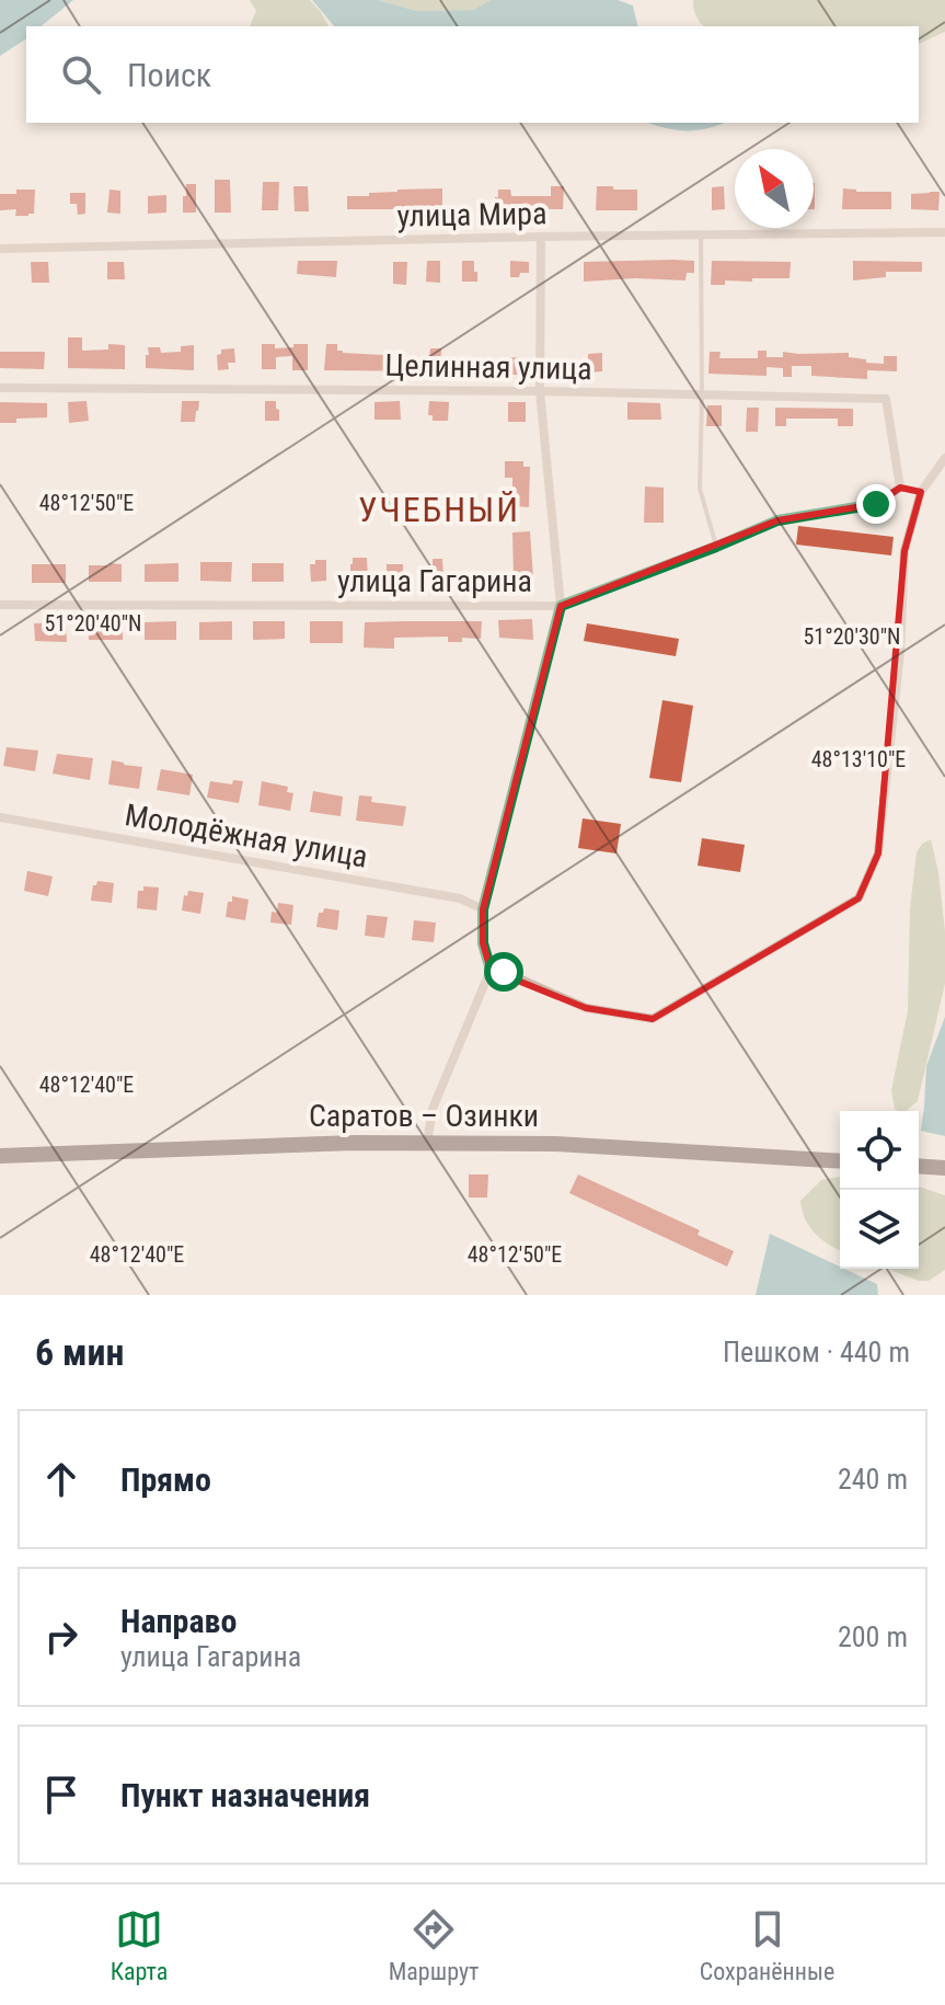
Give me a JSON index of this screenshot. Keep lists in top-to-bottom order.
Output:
{
  "streets": {
    "highway": ["Саратов – Озинки"],
    "street": [
      "улица Мира",
      "Целинная улица",
      "улица Гагарина",
      "Молодёжная улица"
    ]
  },
  "crossings": [
    ["Целинная улица", "улица Гагарина"]
  ],
  "districts": ["УЧЕБНЫЙ"],
  "north": "top left",
  "page": {
    "search": "Поиск",
    "heading": ["6 мин", "Пешком · 440 m"],
    "list": [
      ["Прямо", "240 m"],
      ["Направо", "улица Гагарина", "200 m"],
      "Пункт назначения"
    ],
    "nav": ["Карта", "Маршрут", "Сохранённые"]
  },
  "coordinates": [
    "48°12'50\"E",
    "51°20'40\"N",
    "51°20'30\"N",
    "48°13'10\"E",
    "48°12'40\"E"
  ]
}
